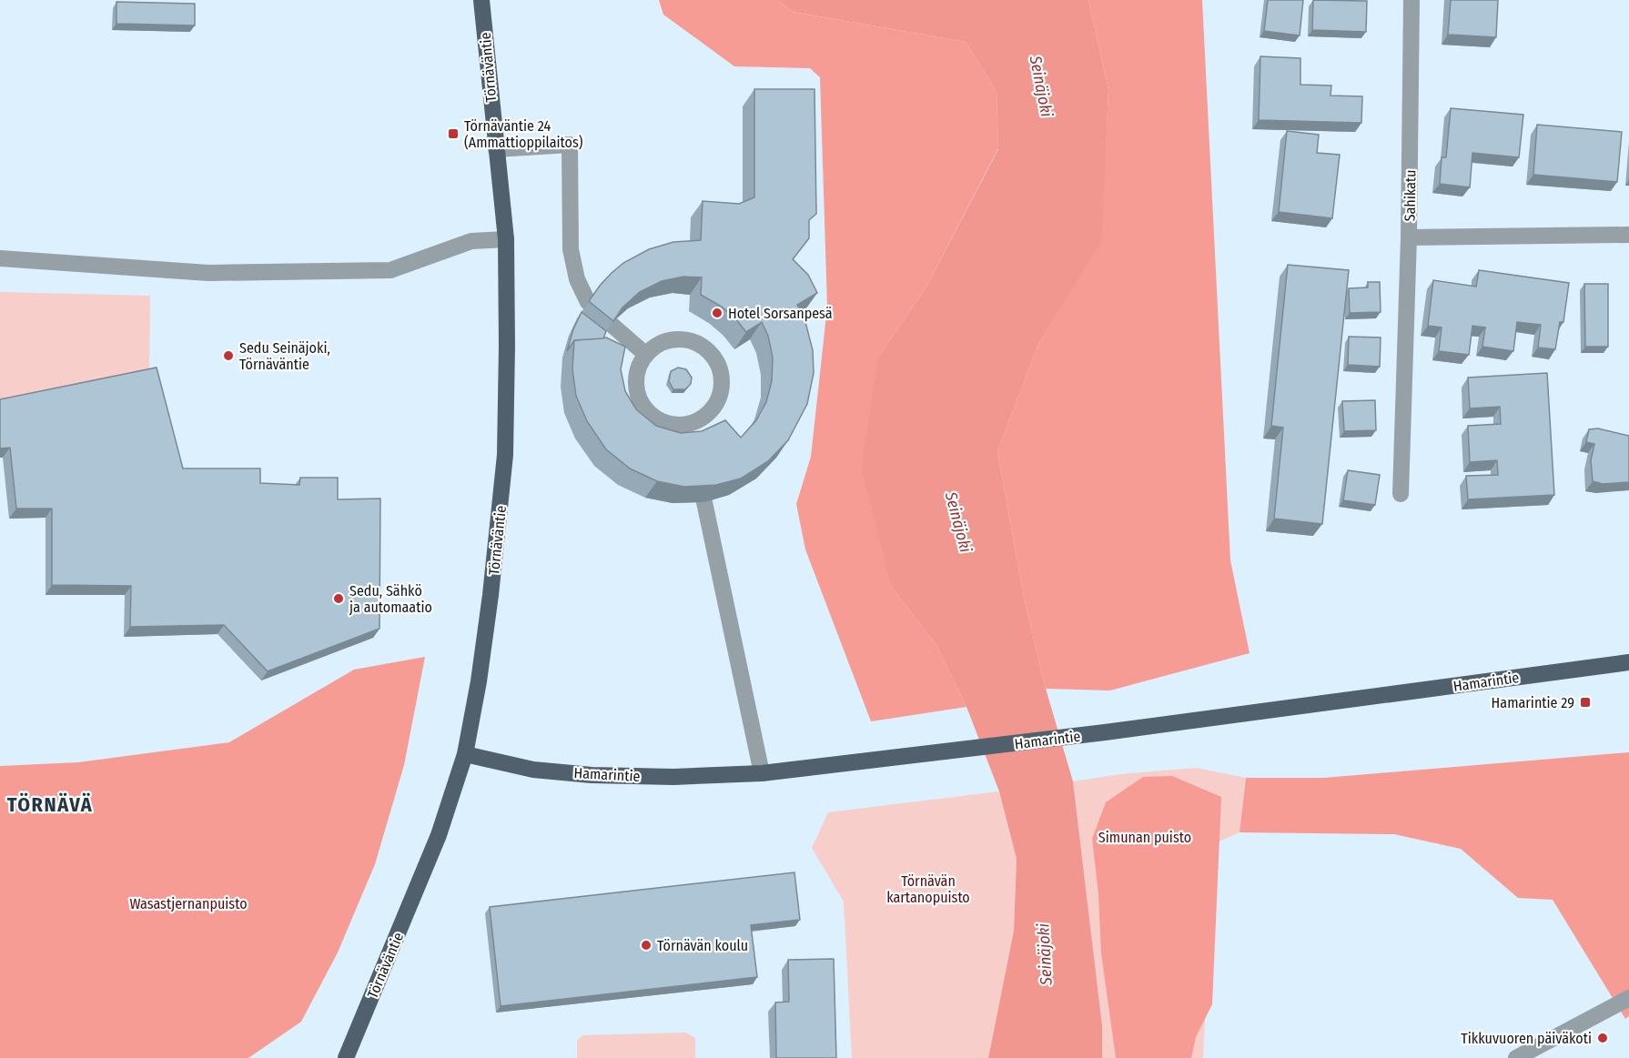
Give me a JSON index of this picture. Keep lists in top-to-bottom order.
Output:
{
  "streets": {
    "main road": ["Törnäväntie", "Hamarintie"],
    "street": ["Sahikatu"]
  },
  "crossings": [
    ["Törnäväntie", "Hamarintie"]
  ],
  "districts": ["TÖRNÄVÄ"],
  "water": ["Seinäjoki"],
  "parks": ["Simunan puisto", "Törnävän kartanopuisto", "Wasastjernanpuisto"],
  "places": {
    "transit": ["Törnäväntie 24 (Ammattioppilaitos)", "Hamarintie 29"],
    "other": [
      "Hotel Sorsanpesä",
      "Sedu Seinäjoki, Törnäväntie",
      "Sedu, Sähkö ja automaatio",
      "Törnävän koulu",
      "Tikkuvuoren päiväkoti"
    ]
  }
}
